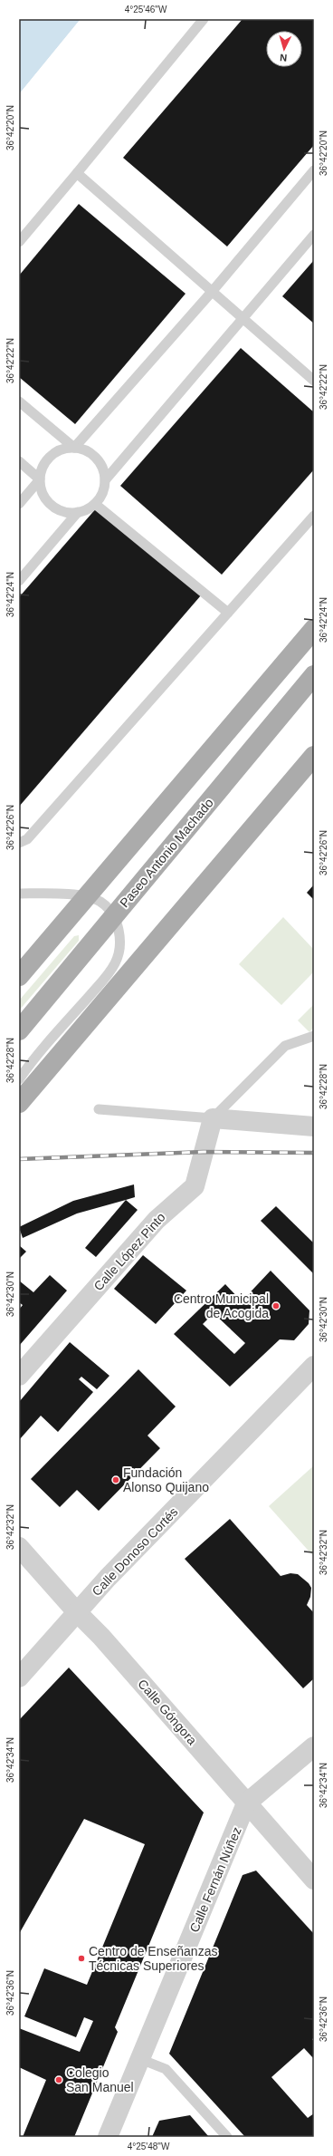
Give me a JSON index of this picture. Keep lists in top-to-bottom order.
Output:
{
  "streets": {
    "main road": ["Paseo Antonio Machado"],
    "street": [
      "Calle López Pinto",
      "Calle Donoso Cortés",
      "Calle Góngora",
      "Calle Fernán Núñez"
    ]
  },
  "crossings": [
    ["Calle Donoso Cortés", "Calle Góngora"],
    ["Calle Góngora", "Calle Fernán Núñez"]
  ],
  "places": [
    "Centro Municipal de Acogida",
    "Fundación Alonso Quijano",
    "Centro de Enseñanzas Técnicas Superiores",
    "Colegio San Manuel"
  ],
  "north": "bottom",
  "coordinates": [
    "4°25'46\"W",
    "36°42'20\"N",
    "36°42'22\"N",
    "36°42'24\"N",
    "36°42'26\"N",
    "36°42'28\"N",
    "36°42'30\"N",
    "36°42'32\"N",
    "36°42'34\"N",
    "36°42'36\"N",
    "4°25'48\"W"
  ]
}
